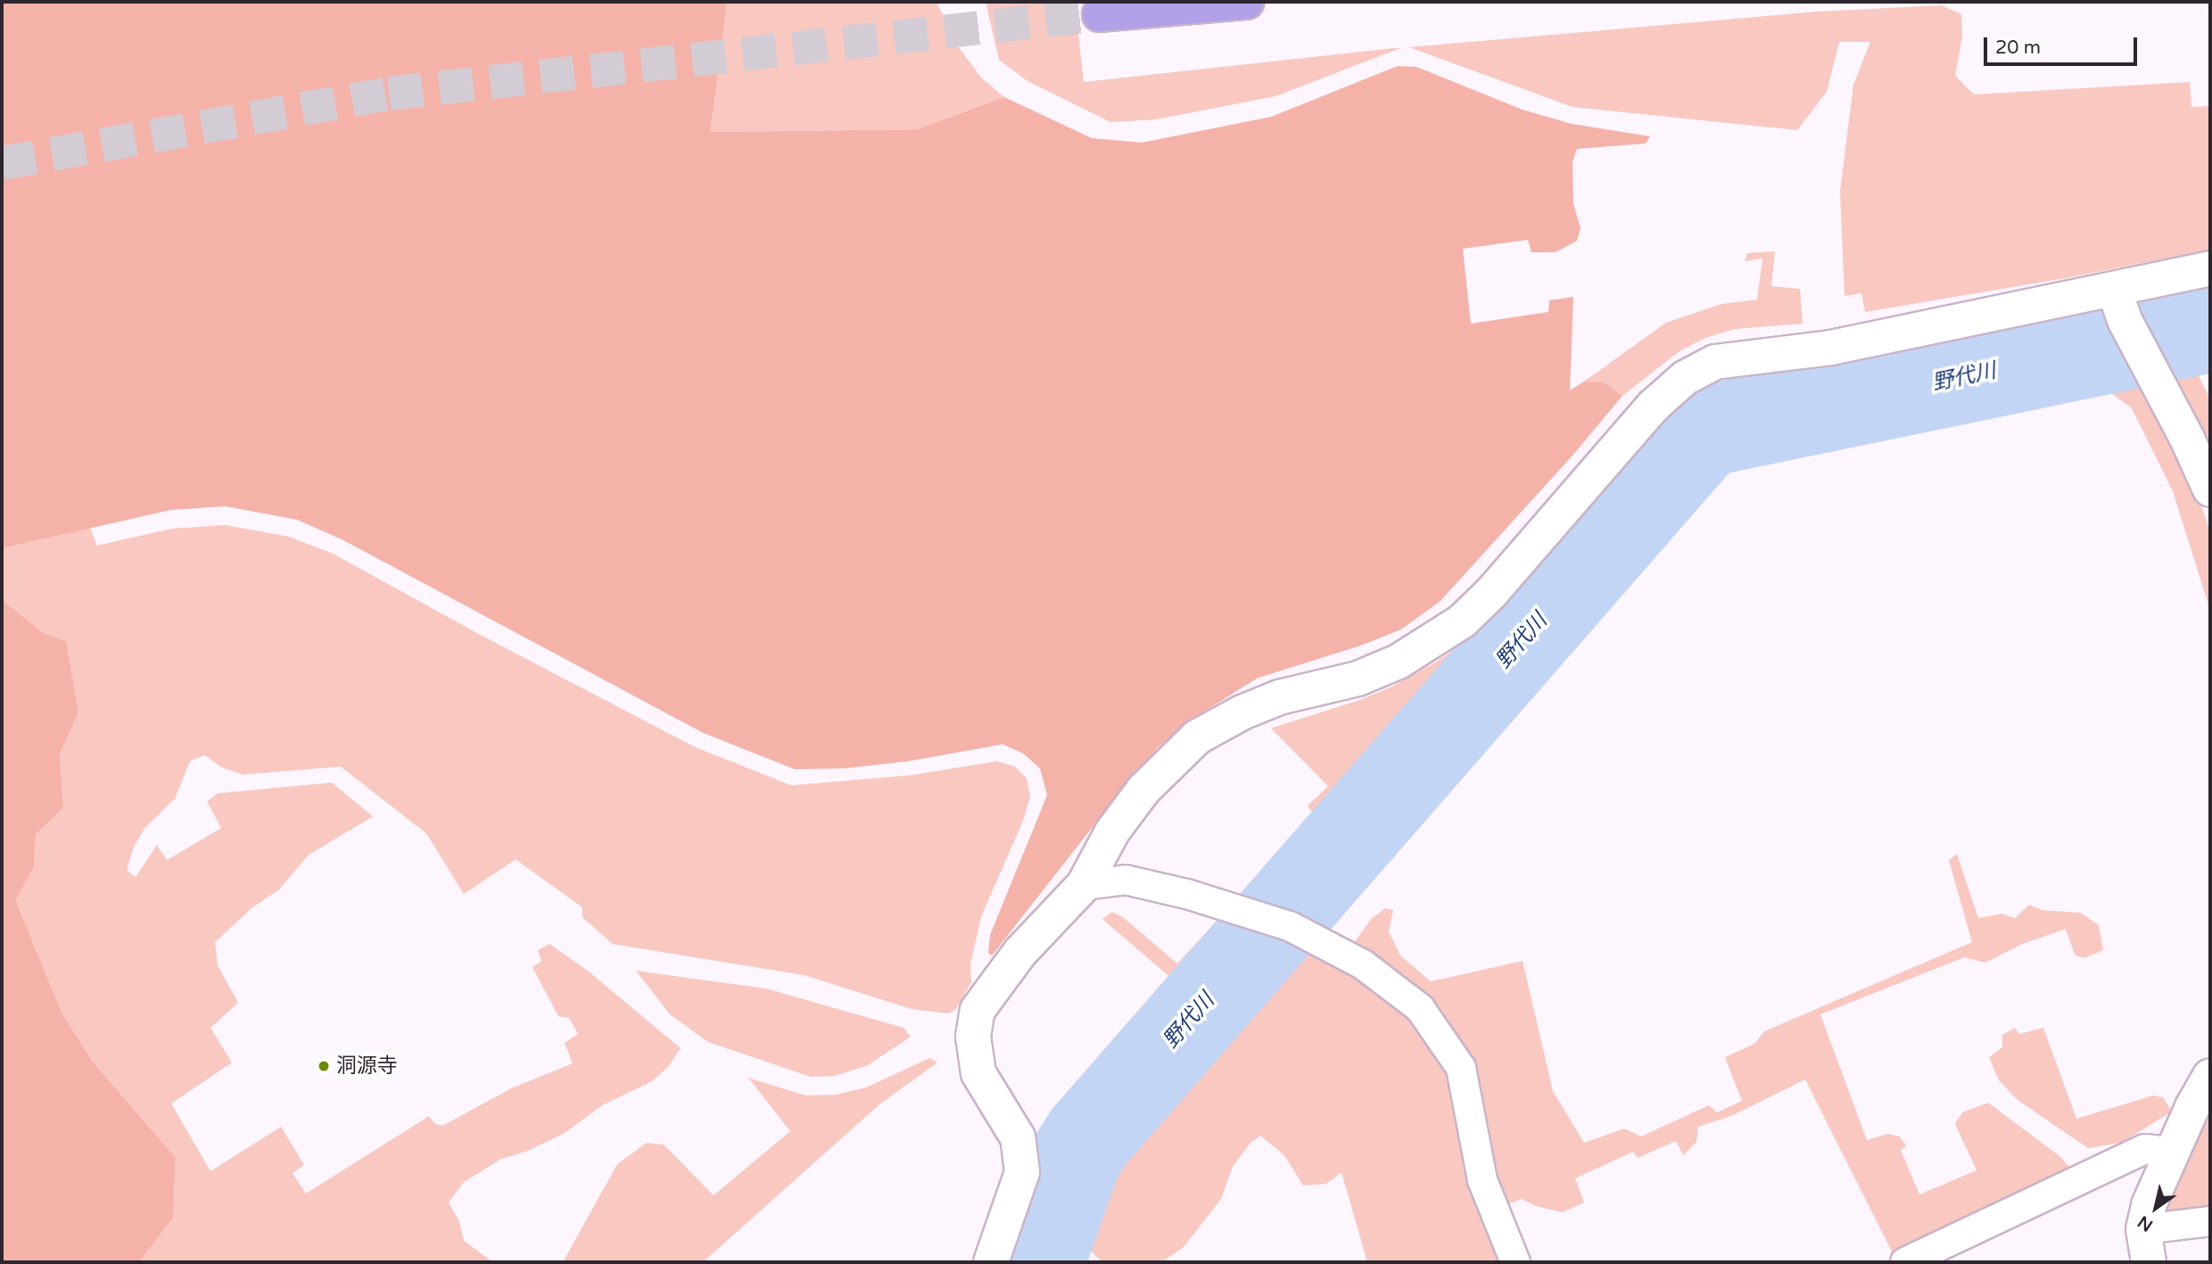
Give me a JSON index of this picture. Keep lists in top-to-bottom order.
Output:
{
  "water": ["野代川"],
  "places": ["洞源寺"],
  "scale_bar": "20 m",
  "north": "bottom left"
}
